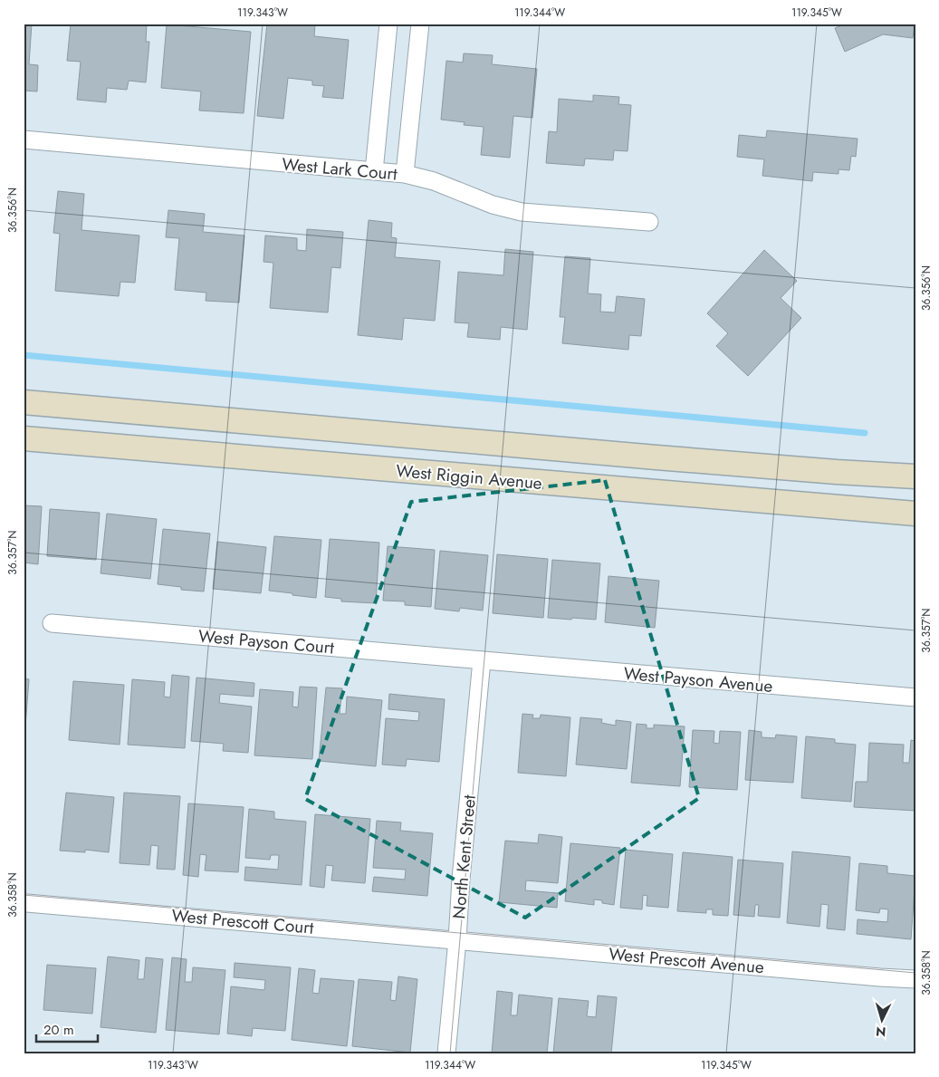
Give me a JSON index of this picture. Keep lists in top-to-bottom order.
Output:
{
  "streets": {
    "main road": ["West Riggin Avenue"],
    "street": [
      "West Lark Court",
      "West Payson Court",
      "West Payson Avenue",
      "North Kent Street",
      "West Prescott Court",
      "West Prescott Avenue"
    ]
  },
  "crossings": [
    ["West Payson Court", "West Payson Avenue"],
    ["West Payson Court", "North Kent Street"],
    ["West Payson Avenue", "North Kent Street"],
    ["North Kent Street", "West Prescott Court"],
    ["North Kent Street", "West Prescott Avenue"],
    ["West Prescott Court", "West Prescott Avenue"]
  ],
  "scale_bar": "20 m",
  "north": "bottom",
  "coordinates": [
    "119.343°W",
    "119.344°W",
    "119.345°W",
    "36.356°N",
    "36.357°N",
    "36.358°N"
  ]
}
